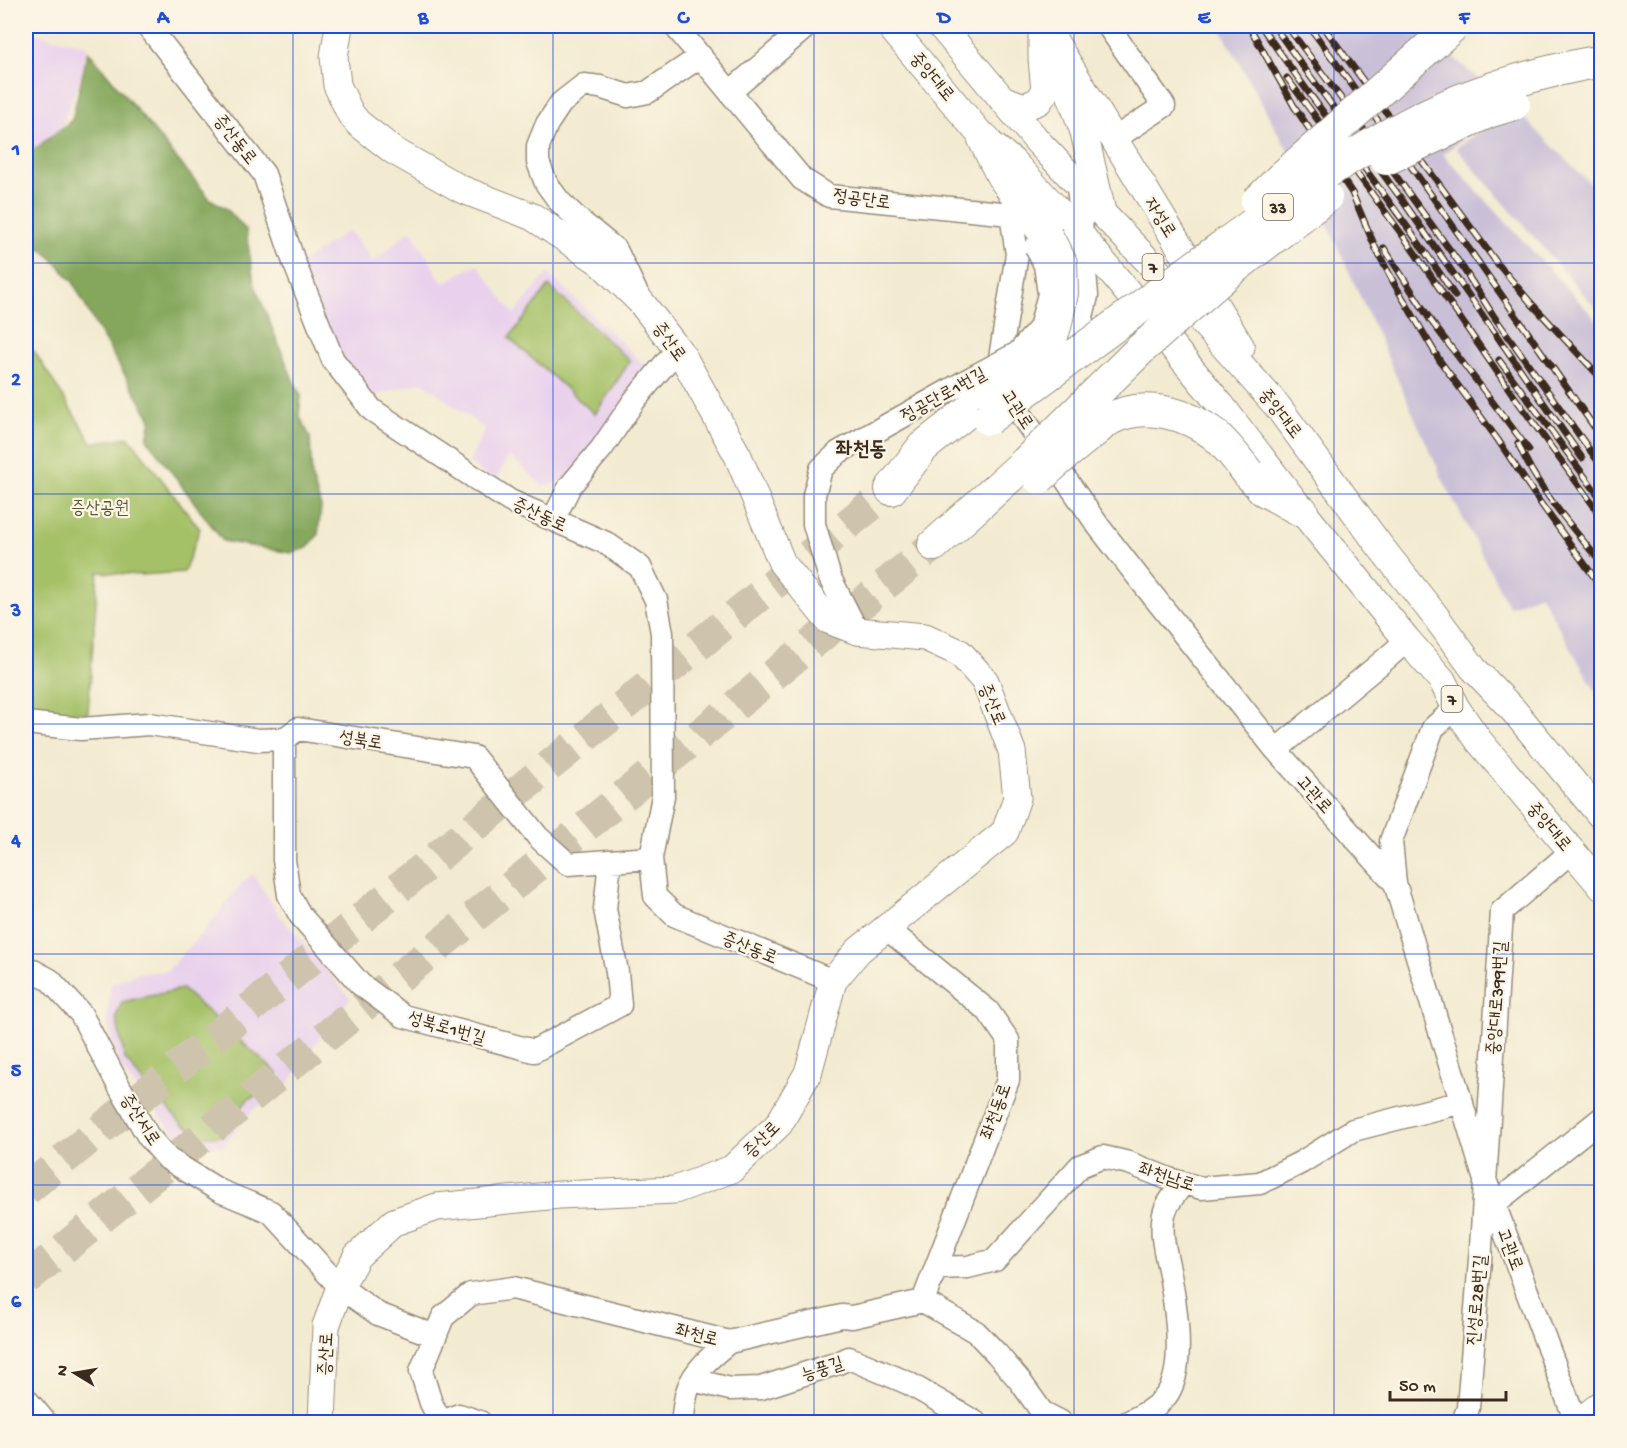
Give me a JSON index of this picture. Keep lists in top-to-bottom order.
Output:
{
  "streets": {
    "highway": ["33"],
    "main road": [
      "중앙대로",
      "자성로",
      "7",
      "증산로"
    ],
    "street": [
      "증산동로",
      "정공단로",
      "정공단로1번길",
      "고관로",
      "성북로",
      "중앙대로399번길",
      "성북로1번길",
      "좌천동로",
      "증산서로",
      "좌천남로",
      "진성로28번길",
      "좌천로",
      "능풍길"
    ]
  },
  "crossings": [
    ["중앙대로", "자성로"],
    ["중앙대로", "중앙대로399번길"],
    ["증산동로", "증산로"],
    ["증산동로", "성북로"],
    ["정공단로", "고관로"],
    ["33", "정공단로1번길"],
    ["증산로", "정공단로1번길"],
    ["증산로", "좌천동로"],
    ["증산로", "증산서로"],
    ["고관로", "중앙대로399번길"],
    ["고관로", "좌천남로"],
    ["고관로", "진성로28번길"],
    ["성북로", "성북로1번길"],
    ["중앙대로399번길", "진성로28번길"],
    ["좌천동로", "좌천남로"],
    ["좌천동로", "좌천로"]
  ],
  "districts": ["좌천동"],
  "parks": ["증산공원"],
  "scale_bar": "50 m",
  "north": "left",
  "grid": {
    "columns": [
      "A",
      "B",
      "C",
      "D",
      "E",
      "F"
    ],
    "rows": [
      "1",
      "2",
      "3",
      "4",
      "5",
      "6"
    ]
  }
}
